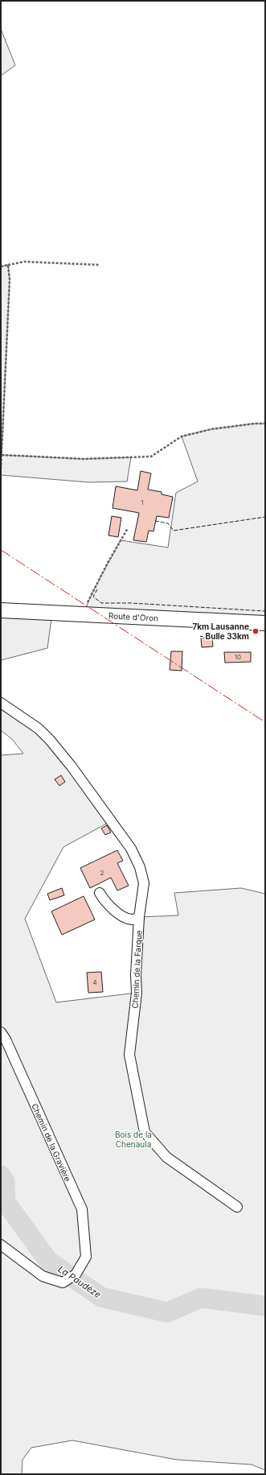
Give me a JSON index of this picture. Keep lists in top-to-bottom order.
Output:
{
  "streets": {
    "main road": ["Route d'Oron"],
    "street": ["Chemin de la Farque", "Chemin de la Gravière"]
  },
  "water": ["La Paudèze"],
  "parks": ["Bois de la Chenaula"],
  "places": ["7km Lausanne - Bulle 33km"],
  "house_numbers": [
    "1",
    "10",
    "2",
    "4"
  ]
}
